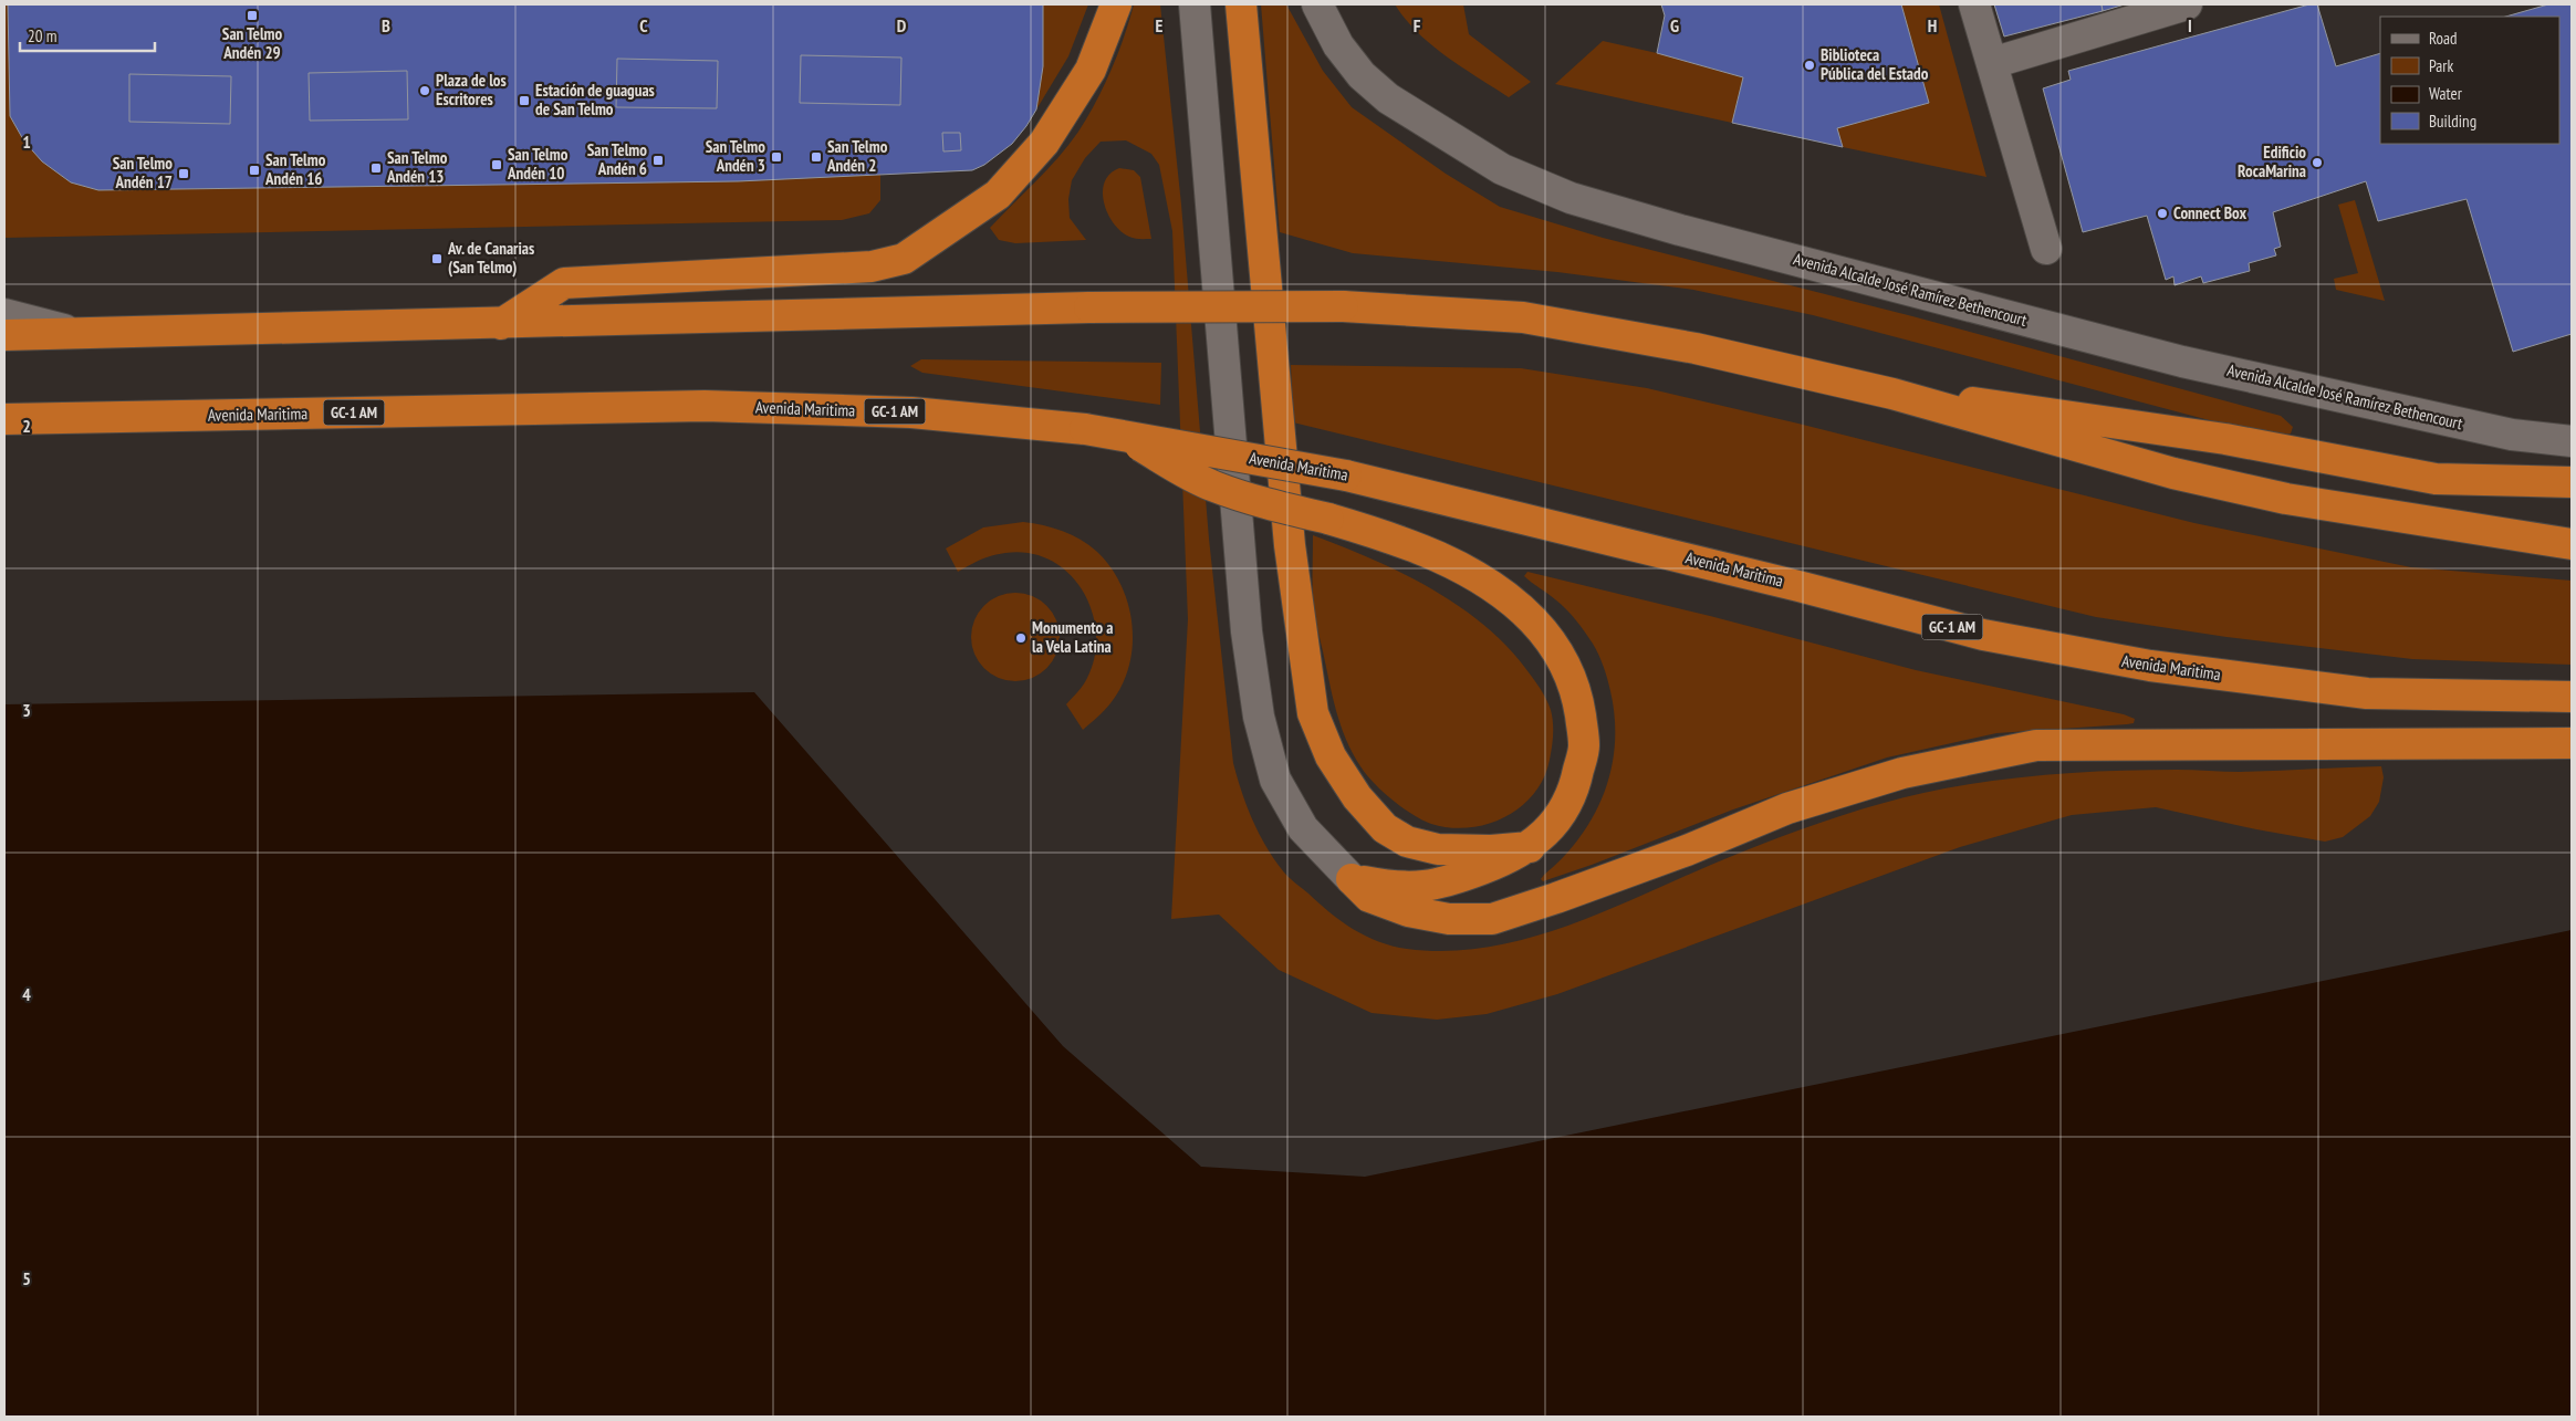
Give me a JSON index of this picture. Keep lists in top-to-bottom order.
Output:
{
  "streets": {
    "highway": ["Avenida Maritima", "GC-1 AM"],
    "street": ["Avenida Alcalde José Ramírez Bethencourt"]
  },
  "places": {
    "transit": [
      "San Telmo Andén 29",
      "Estación de guaguas de San Telmo",
      "San Telmo Andén 3",
      "San Telmo Andén 2",
      "San Telmo Andén 6",
      "San Telmo Andén 10",
      "San Telmo Andén 13",
      "San Telmo Andén 16",
      "San Telmo Andén 17",
      "Av. de Canarias (San Telmo)"
    ],
    "other": [
      "Biblioteca Pública del Estado",
      "Plaza de los Escritores",
      "Edificio RocaMarina",
      "Connect Box",
      "Monumento a la Vela Latina"
    ]
  },
  "legend": [
    "Road",
    "Park",
    "Water",
    "Building"
  ],
  "scale_bar": "20 m",
  "grid": {
    "columns": [
      "B",
      "C",
      "D",
      "E",
      "F",
      "G",
      "H",
      "I"
    ],
    "rows": [
      "1",
      "2",
      "3",
      "4",
      "5"
    ]
  }
}
